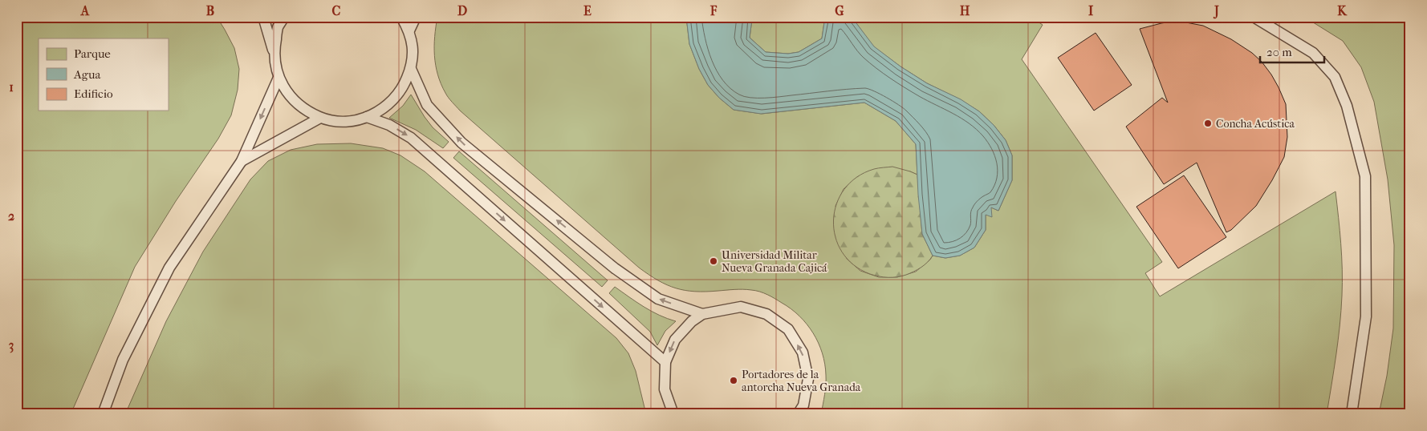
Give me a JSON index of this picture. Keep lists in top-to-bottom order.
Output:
{
  "places": ["Concha Acústica", "Universidad Militar Nueva Granada Cajicá", "Portadores de la antorcha Nueva Granada"],
  "legend": ["Parque", "Agua", "Edificio"],
  "scale_bar": "20 m",
  "grid": {
    "columns": [
      "A",
      "B",
      "C",
      "D",
      "E",
      "F",
      "G",
      "H",
      "I",
      "J",
      "K"
    ],
    "rows": ["1", "2", "3"]
  }
}
